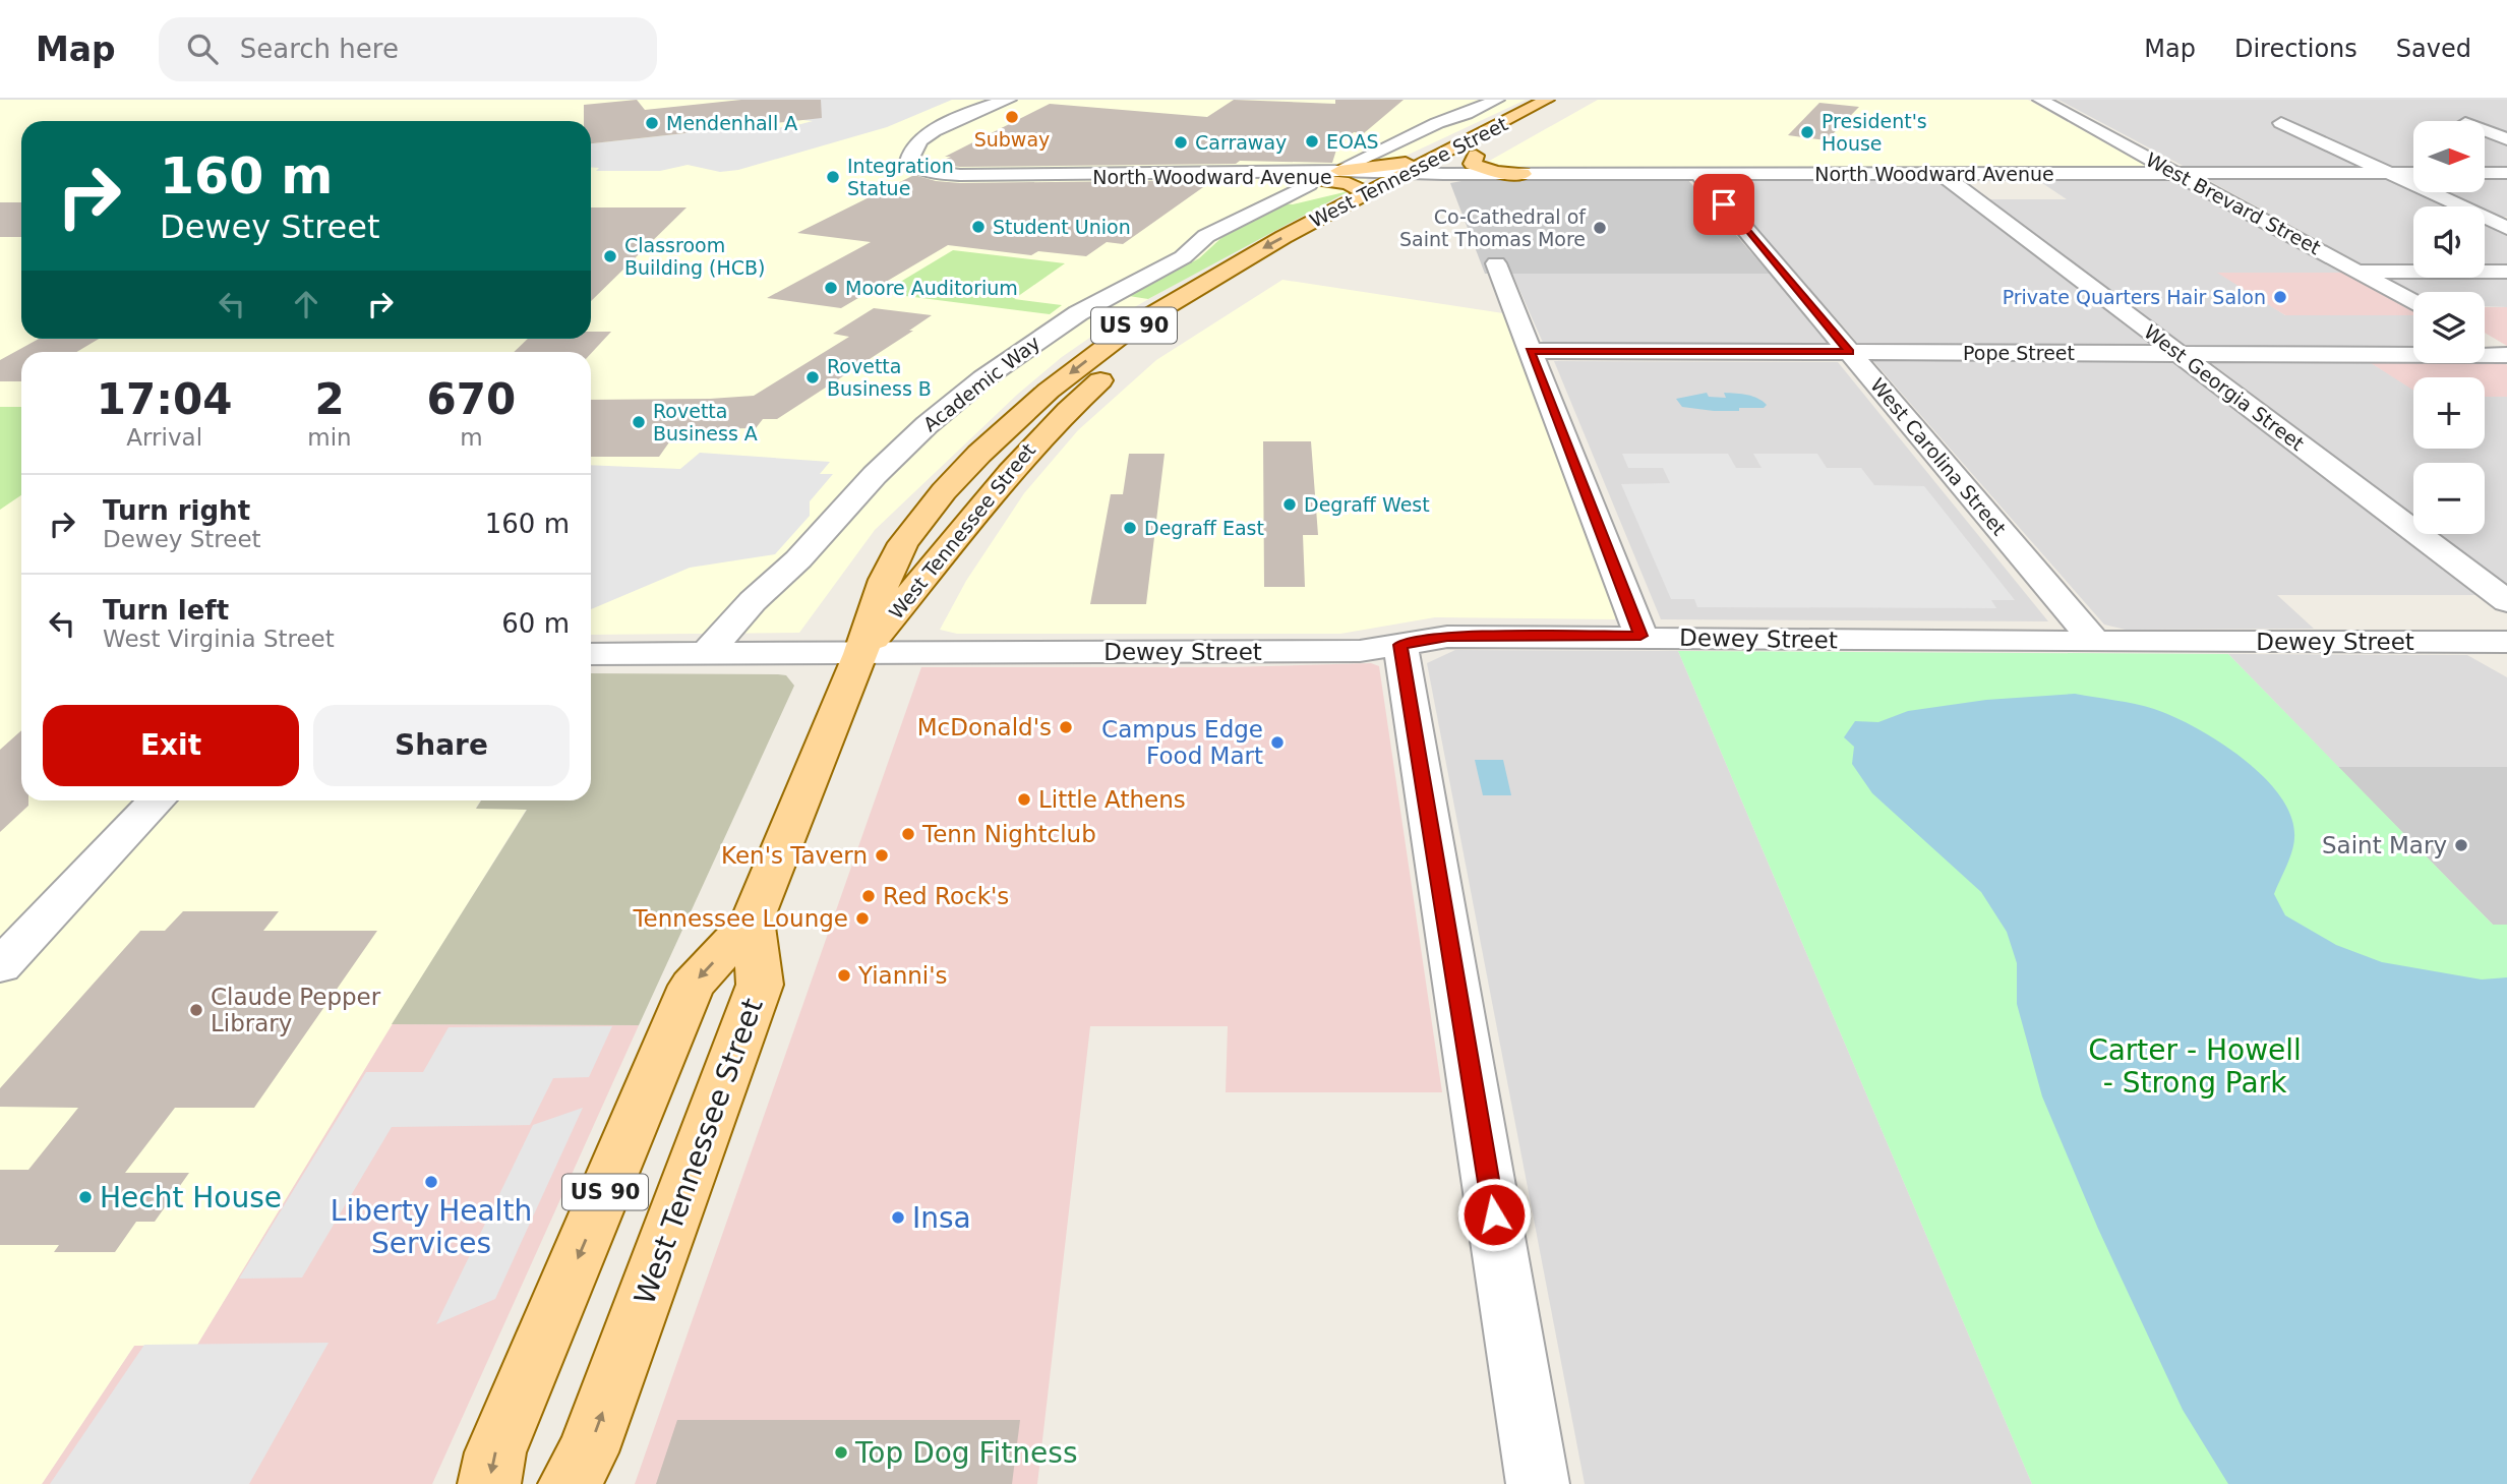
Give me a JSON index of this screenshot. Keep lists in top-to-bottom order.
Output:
{
  "streets": {
    "main road": ["West Tennessee Street", "US 90"],
    "street": [
      "North Woodward Avenue",
      "West Brevard Street",
      "Pope Street",
      "Academic Way",
      "West Georgia Street",
      "West Carolina Street",
      "Dewey Street"
    ]
  },
  "crossings": [
    ["West Tennessee Street", "North Woodward Avenue"],
    ["West Tennessee Street", "US 90"],
    ["West Tennessee Street", "Dewey Street"],
    ["North Woodward Avenue", "West Brevard Street"],
    ["North Woodward Avenue", "Academic Way"],
    ["North Woodward Avenue", "West Georgia Street"],
    ["North Woodward Avenue", "West Carolina Street"],
    ["Pope Street", "West Georgia Street"],
    ["Pope Street", "West Carolina Street"],
    ["Academic Way", "Dewey Street"],
    ["West Carolina Street", "Dewey Street"]
  ],
  "parks": ["Carter - Howell - Strong Park"],
  "places": [
    "Subway",
    "Mendenhall A",
    "President's House",
    "EOAS",
    "Carraway",
    "Integration Statue",
    "Student Union",
    "Co-Cathedral of Saint Thomas More",
    "Classroom Building (HCB)",
    "Moore Auditorium",
    "Private Quarters Hair Salon",
    "Rovetta Business B",
    "Rovetta Business A",
    "Degraff West",
    "Degraff East",
    "McDonald's",
    "Campus Edge Food Mart",
    "Little Athens",
    "Tenn Nightclub",
    "Saint Mary",
    "Ken's Tavern",
    "Red Rock's",
    "Tennessee Lounge",
    "Yianni's",
    "Claude Pepper Library",
    "Liberty Health Services",
    "Hecht House",
    "Insa",
    "Top Dog Fitness"
  ],
  "north": "right",
  "page": {
    "header": "Map",
    "search": "Search here",
    "nav": ["Map", "Directions", "Saved"],
    "map_buttons": ["+", "−"],
    "turn": ["160 m", "Dewey Street"],
    "eta": [
      "17:04",
      "Arrival",
      "2",
      "min",
      "670",
      "m"
    ],
    "list": [
      {
        "name": "Turn right",
        "note": "Dewey Street",
        "value": "160 m"
      },
      {
        "name": "Turn left",
        "note": "West Virginia Street",
        "value": "60 m"
      }
    ],
    "buttons": ["Exit", "Share"]
  }
}
